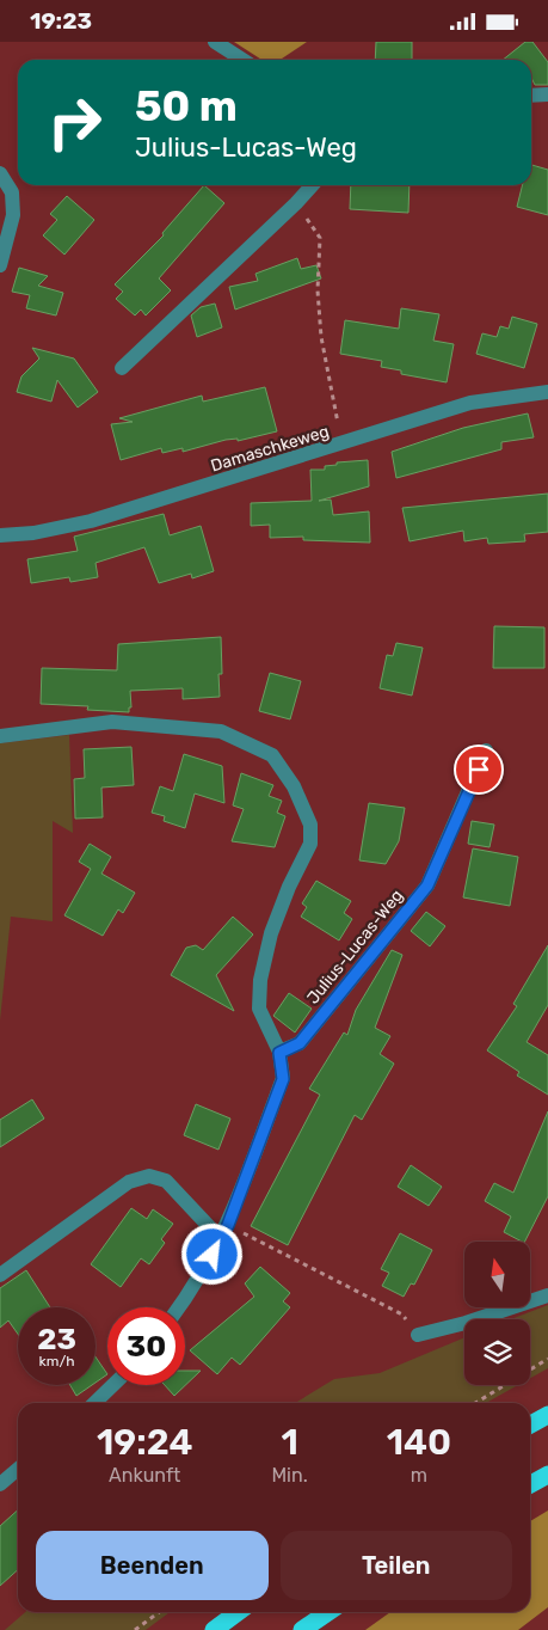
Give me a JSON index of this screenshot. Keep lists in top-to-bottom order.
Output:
{
  "streets": {
    "street": ["Damaschkeweg", "Julius-Lucas-Weg"]
  },
  "north": "top",
  "page": {
    "status": "19:23",
    "turn": ["50 m", "Julius-Lucas-Weg"],
    "speed": "23 km/h",
    "limit": "30",
    "eta": [
      "19:24",
      "Ankunft",
      "1",
      "Min.",
      "140",
      "m"
    ],
    "buttons": ["Beenden", "Teilen"]
  }
}
